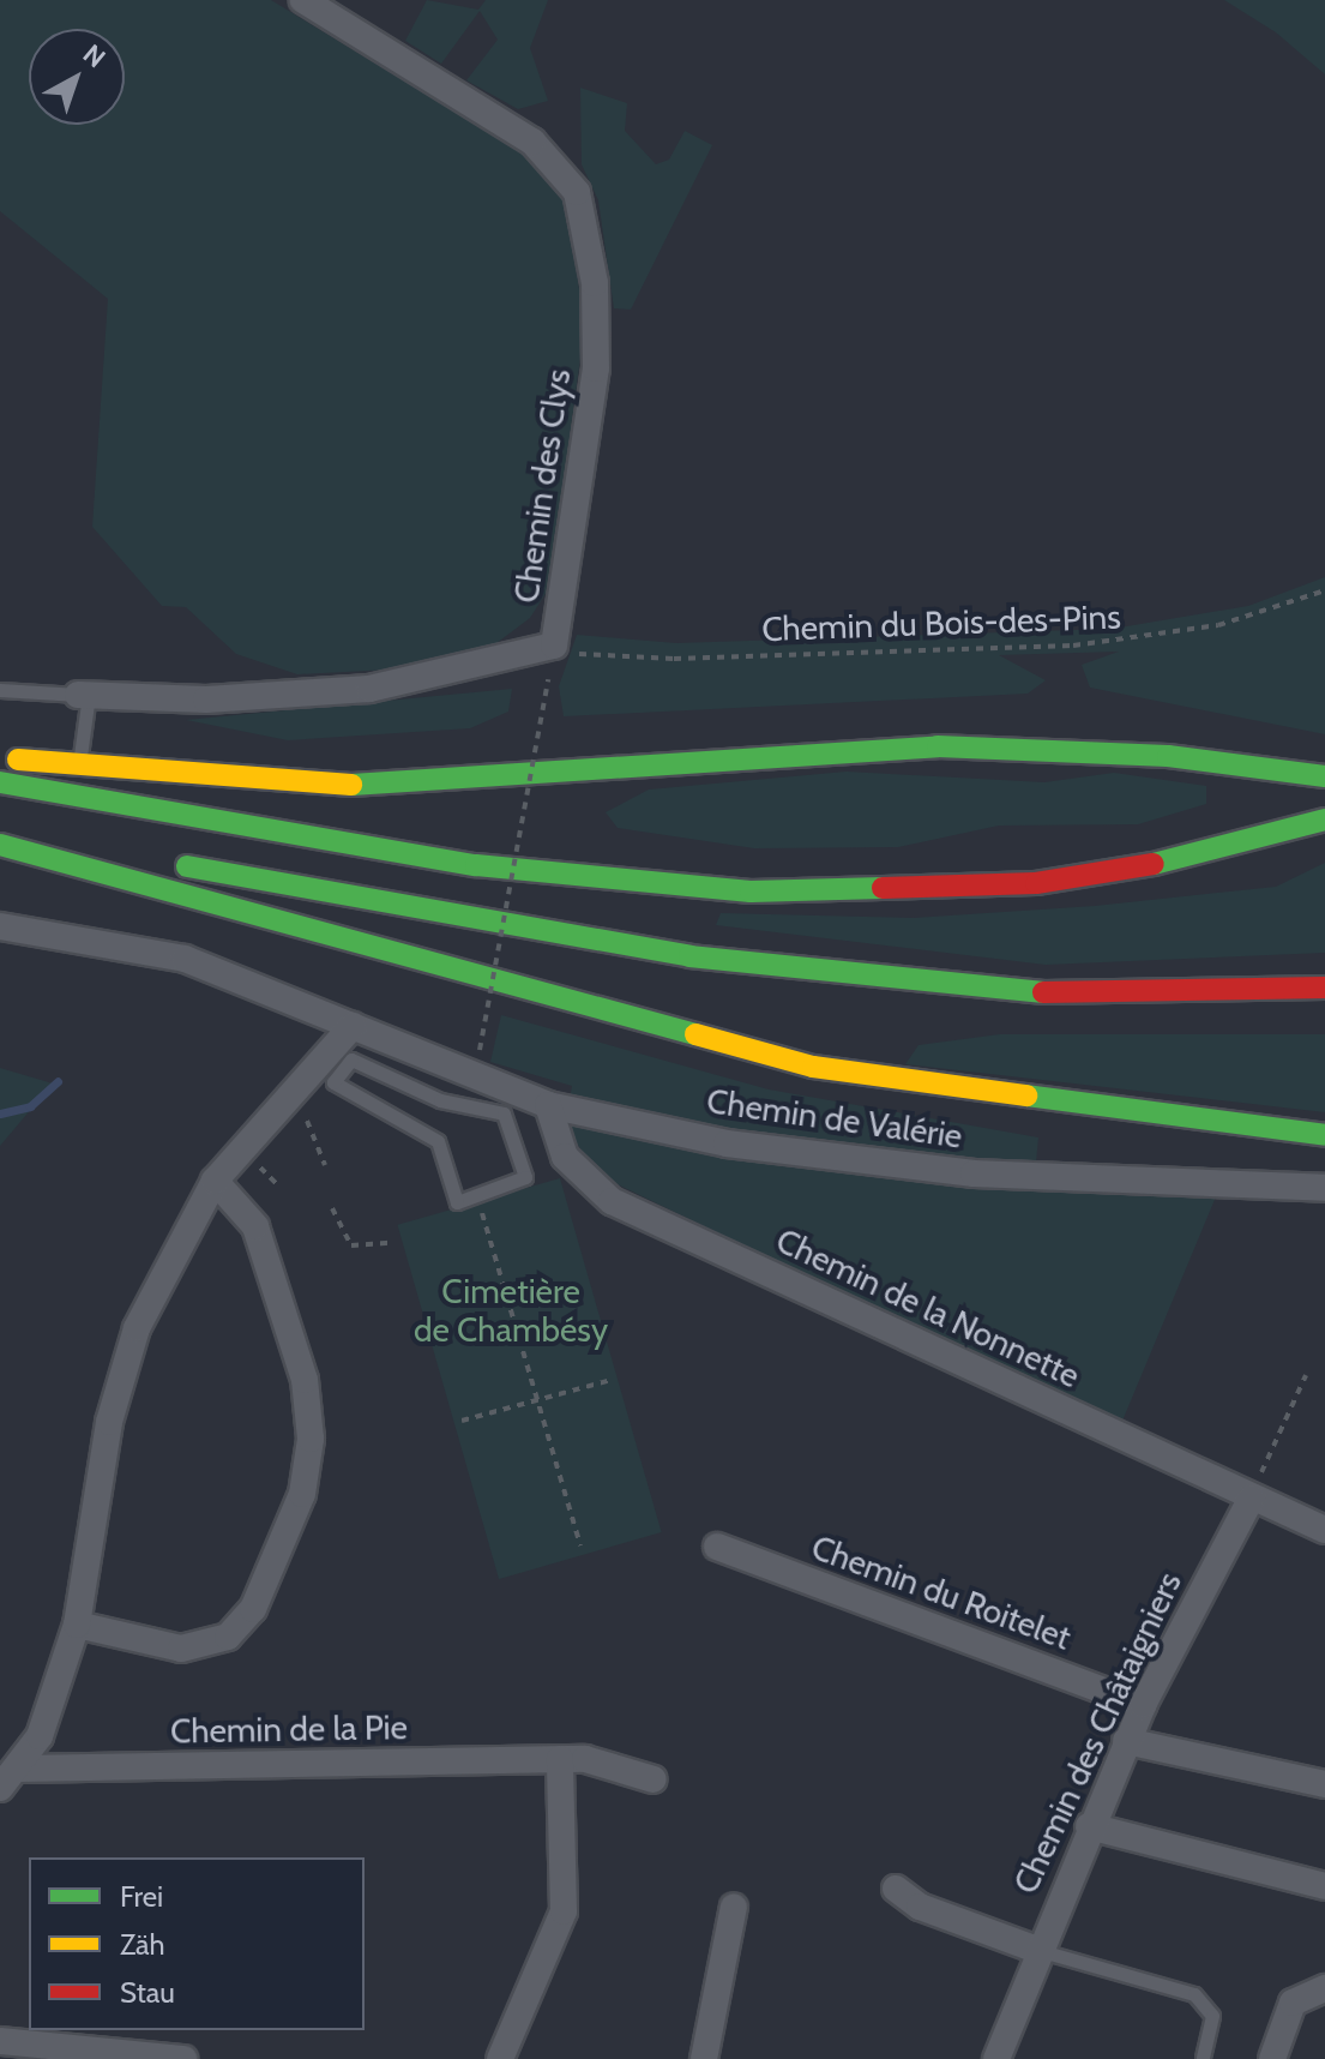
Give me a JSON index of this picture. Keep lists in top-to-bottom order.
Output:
{
  "streets": {
    "street": [
      "Chemin des Clys",
      "Chemin de Valérie",
      "Chemin de la Nonnette",
      "Chemin du Roitelet",
      "Chemin de la Pie",
      "Chemin des Châtaigniers"
    ],
    "path": ["Chemin du Bois-des-Pins"]
  },
  "crossings": [
    ["Chemin des Clys", "Chemin du Bois-des-Pins"],
    ["Chemin de Valérie", "Chemin de la Nonnette"],
    ["Chemin de la Nonnette", "Chemin des Châtaigniers"],
    ["Chemin du Roitelet", "Chemin des Châtaigniers"]
  ],
  "parks": ["Cimetière de Chambésy"],
  "legend": ["Frei", "Zäh", "Stau"],
  "north": "top right"
}
